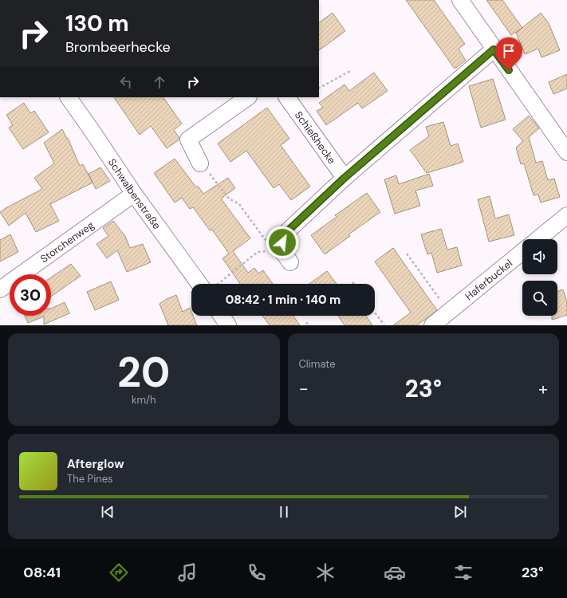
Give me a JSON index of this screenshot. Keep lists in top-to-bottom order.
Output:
{
  "streets": {
    "street": [
      "Schießhecke",
      "Schwalbenstraße",
      "Storchenweg",
      "Haferbuckel"
    ]
  },
  "crossings": [
    ["Schwalbenstraße", "Storchenweg"]
  ],
  "page": {
    "turn": ["130 m", "Brombeerhecke"],
    "limit": "30",
    "trip": "08:42 · 1 min · 140 m",
    "tile": [
      ["20", "km/h"],
      "Climate"
    ],
    "heat": ["−", "23°", "+"],
    "song": ["Afterglow", "The Pines"],
    "tabs": ["08:41", "23°"]
  }
}
